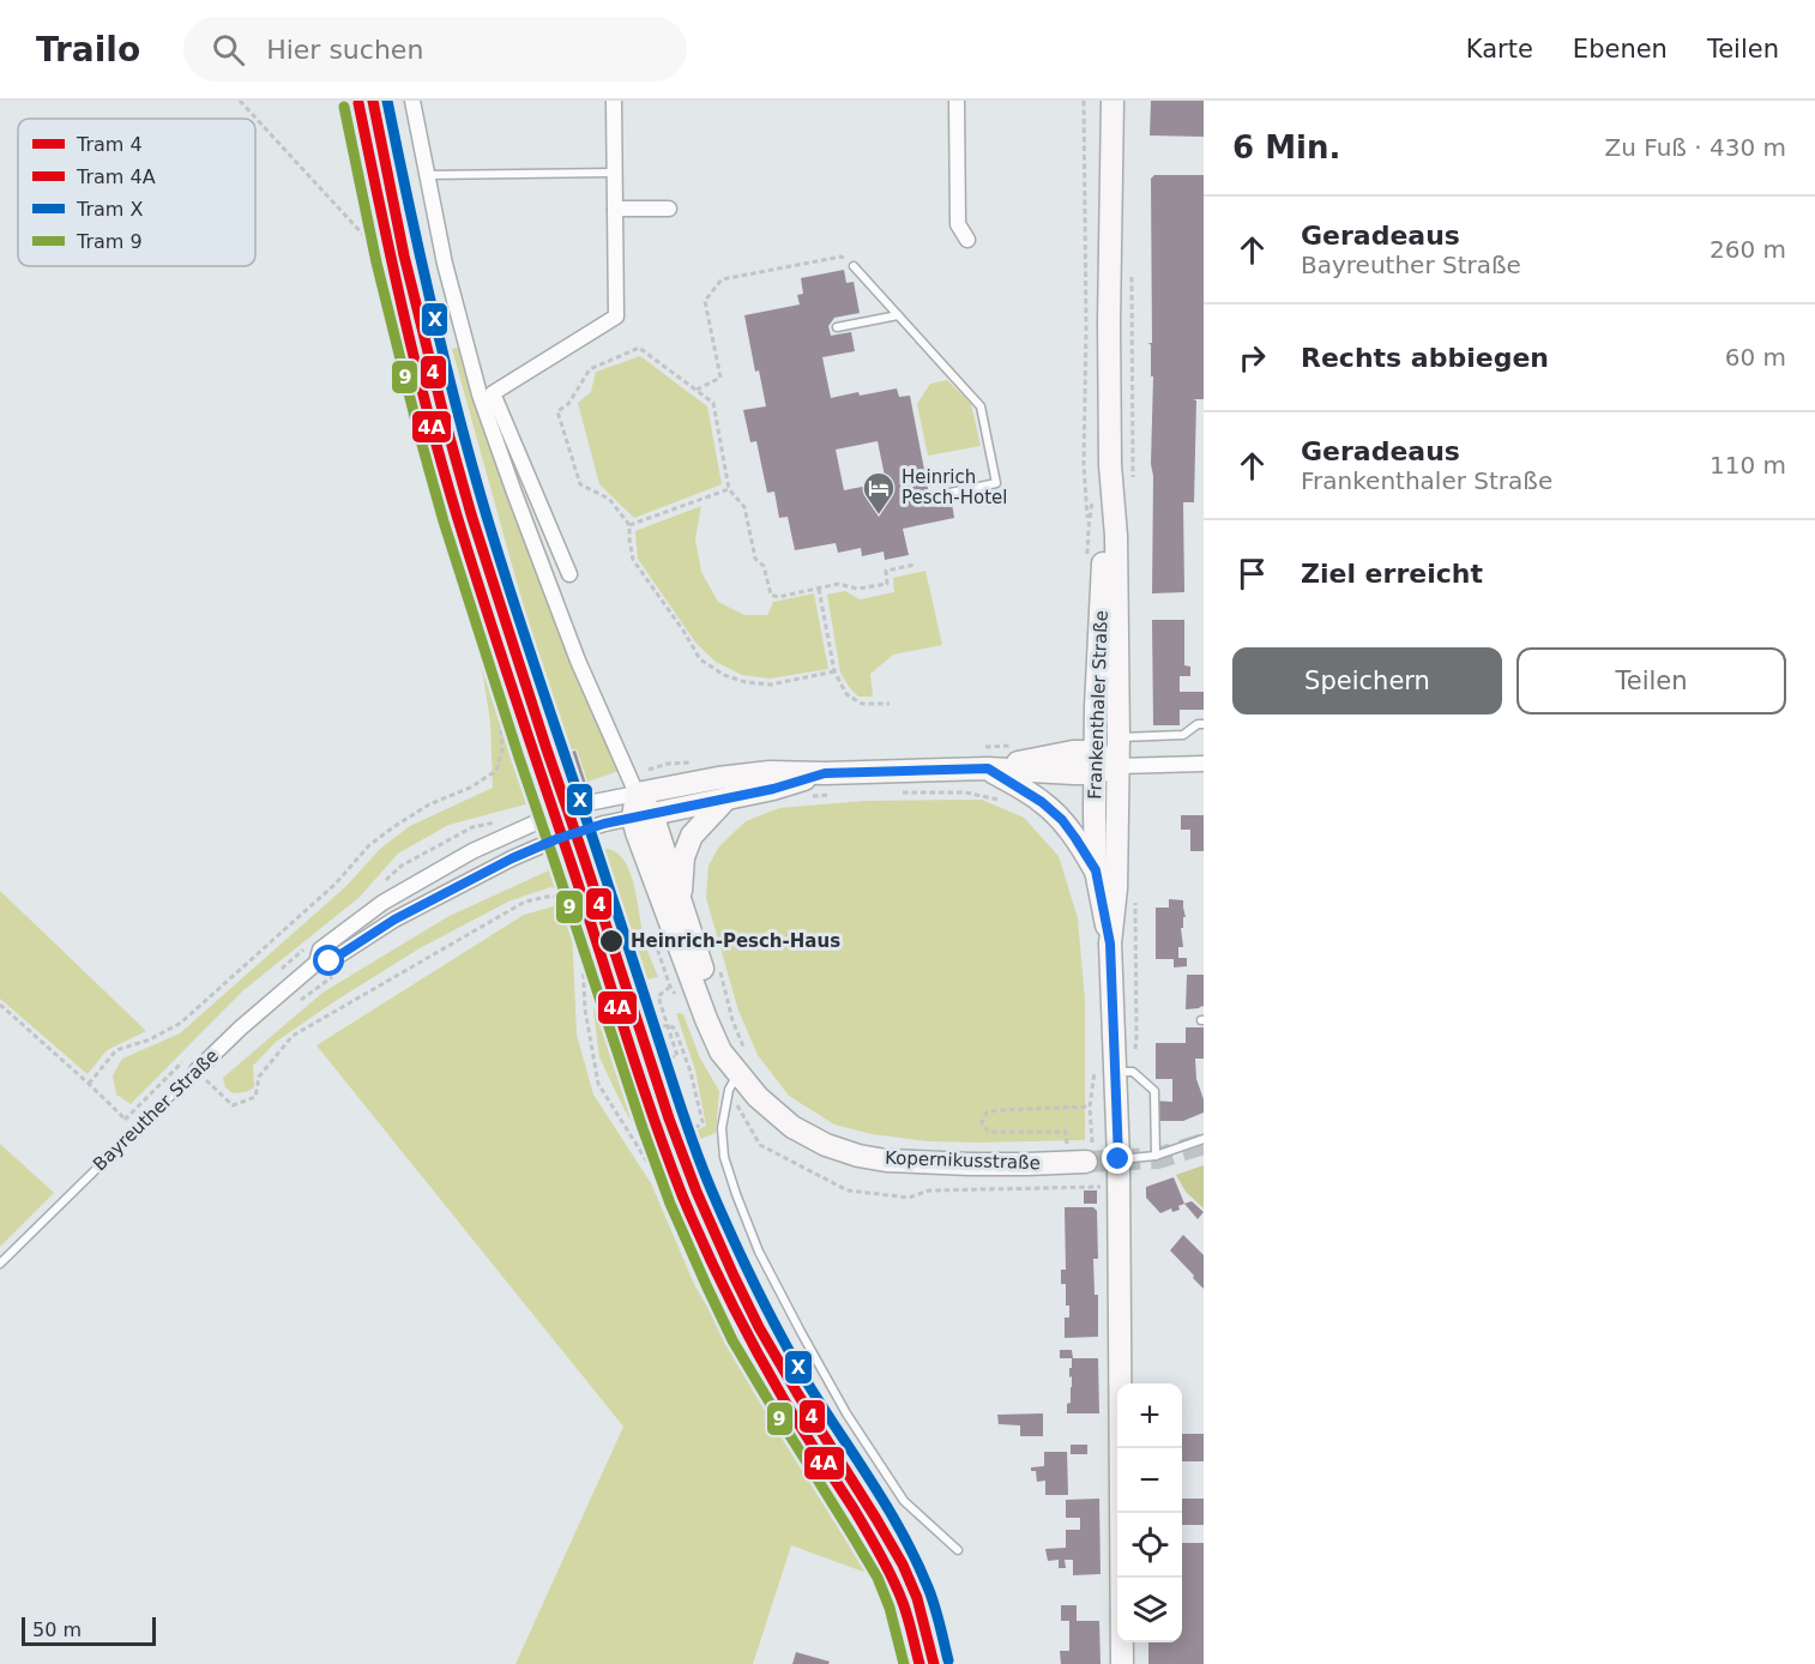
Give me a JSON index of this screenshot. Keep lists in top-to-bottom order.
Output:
{
  "streets": {
    "street": ["Frankenthaler Straße", "Bayreuther Straße", "Kopernikusstraße"]
  },
  "crossings": [
    ["Frankenthaler Straße", "Bayreuther Straße"],
    ["Bayreuther Straße", "Kopernikusstraße"]
  ],
  "places": {
    "hotel": ["Heinrich Pesch-Hotel"],
    "other": ["Heinrich-Pesch-Haus"]
  },
  "lines": [
    "tram line 4",
    "tram line X",
    "tram line 4A",
    "tram line 9"
  ],
  "legend": [
    "Tram 4",
    "Tram 4A",
    "Tram X",
    "Tram 9"
  ],
  "scale_bar": "50 m",
  "page": {
    "header": "Trailo",
    "search": "Hier suchen",
    "nav": ["Karte", "Ebenen", "Teilen"],
    "heading": ["6 Min.", "Zu Fuß · 430 m"],
    "list": [
      ["Geradeaus", "Bayreuther Straße", "260 m"],
      ["Rechts abbiegen", "60 m"],
      ["Geradeaus", "Frankenthaler Straße", "110 m"],
      "Ziel erreicht"
    ],
    "buttons": ["Speichern", "Teilen"],
    "map_buttons": ["+", "−"],
    "scale": "50 m"
  }
}
